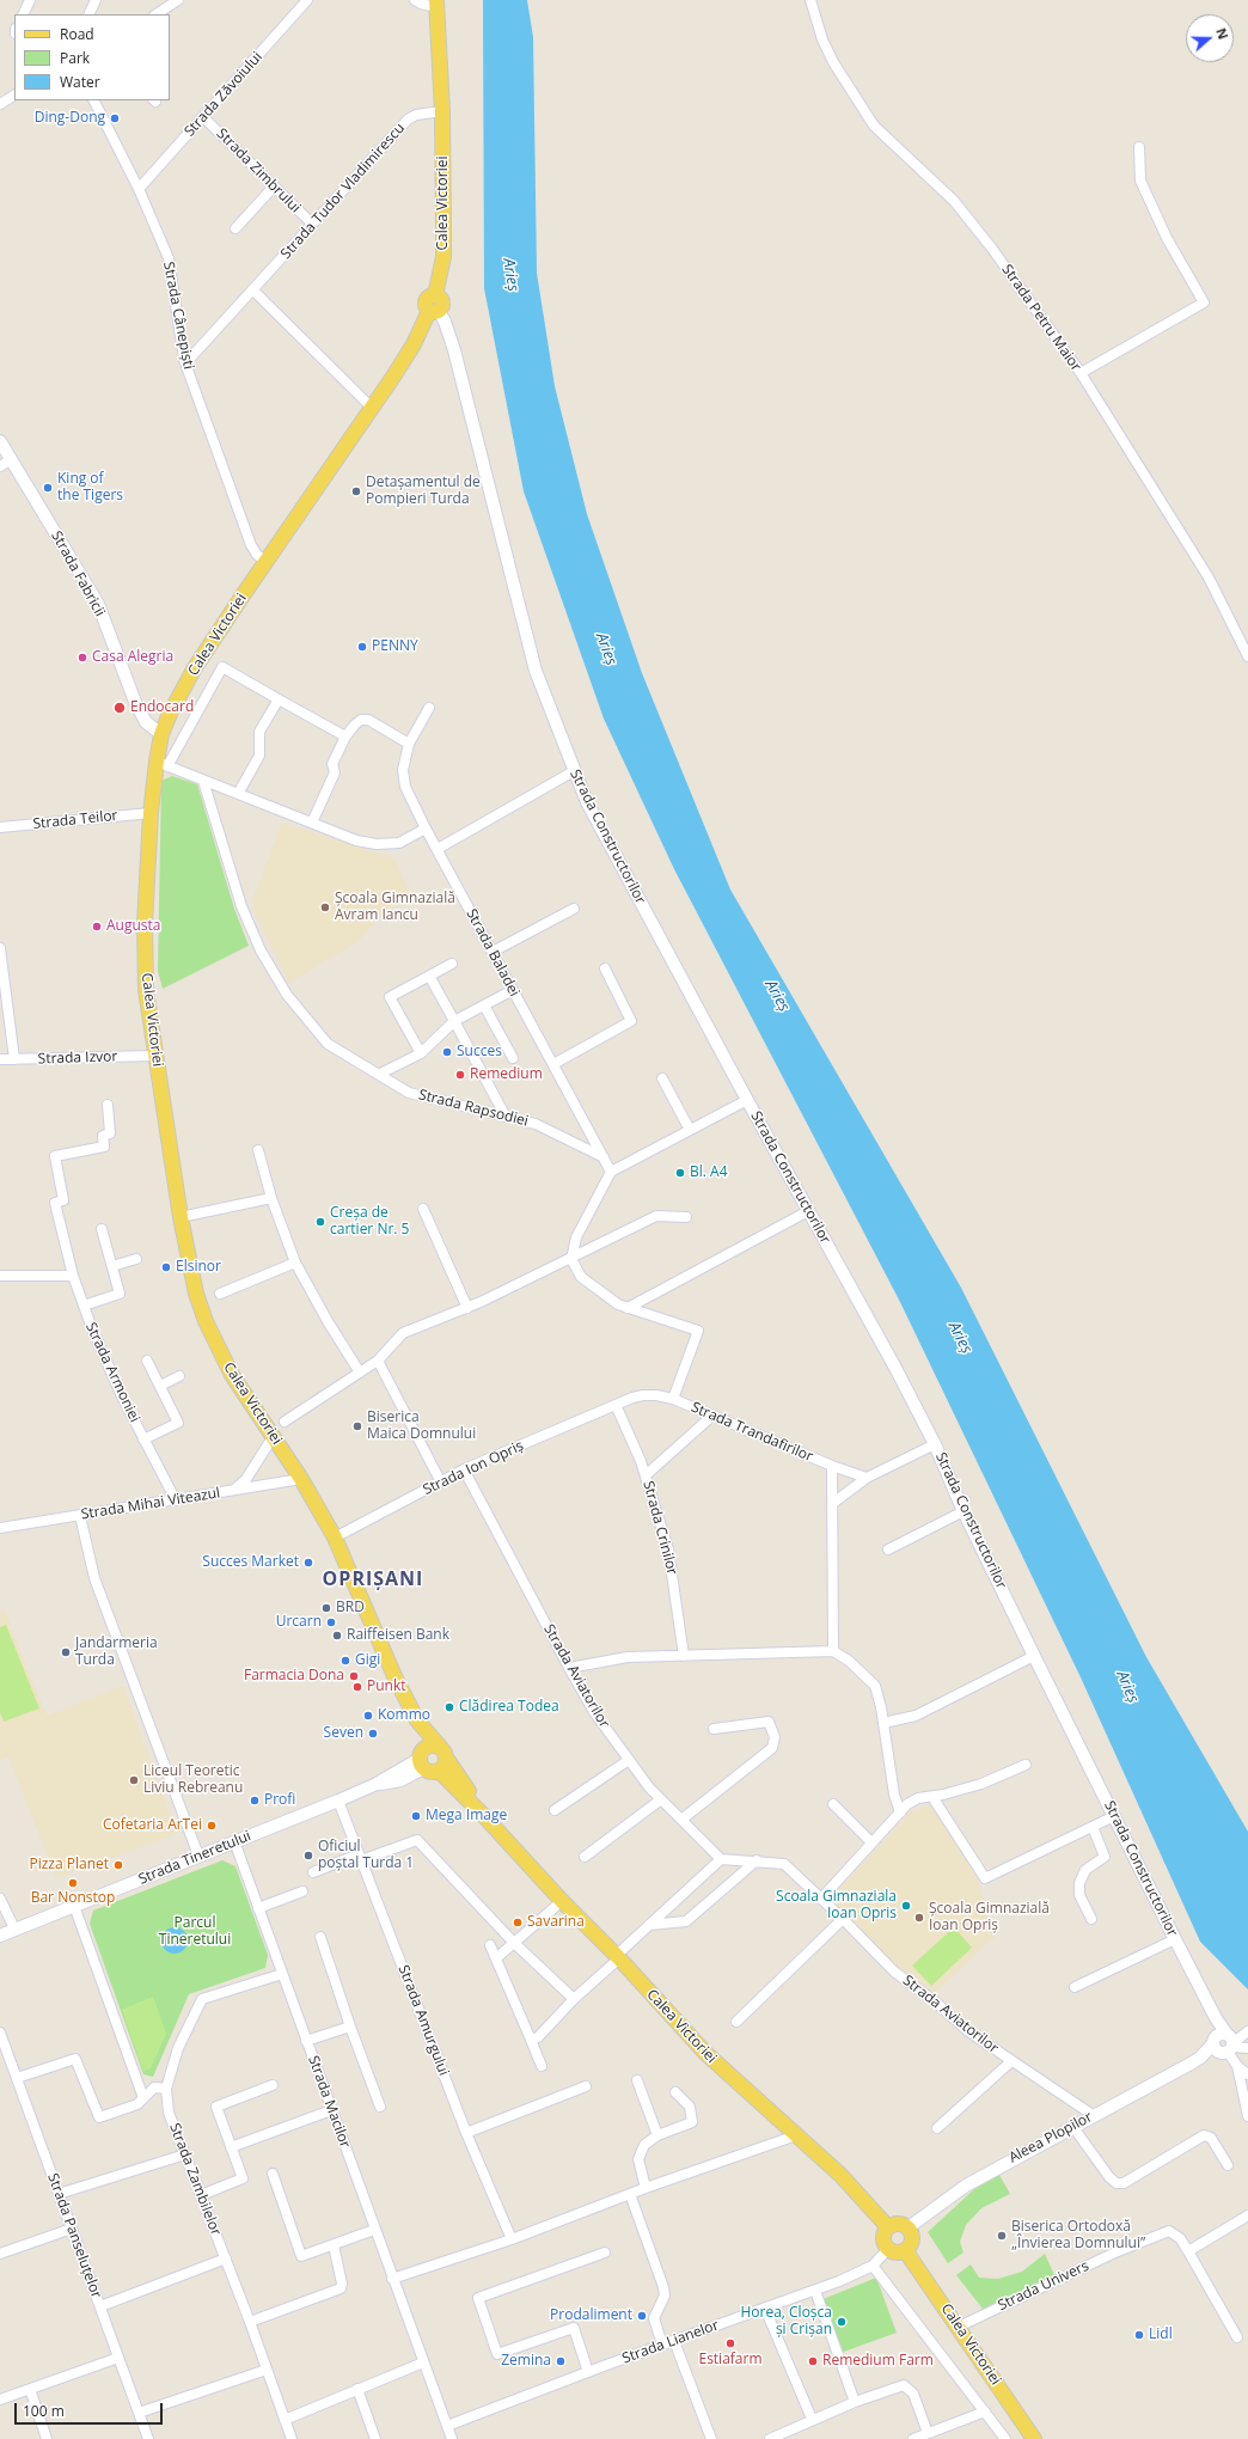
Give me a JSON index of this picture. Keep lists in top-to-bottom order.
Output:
{
  "streets": {
    "main road": ["Calea Victoriei"],
    "street": [
      "Strada Zăvoiului",
      "Strada Zimbrului",
      "Strada Tudor Vladimirescu",
      "Strada Cânepiști",
      "Strada Petru Maior",
      "Strada Fabricii",
      "Strada Teilor",
      "Strada Constructorilor",
      "Strada Baladei",
      "Strada Izvor",
      "Strada Rapsodiei",
      "Strada Armoniei",
      "Strada Trandafirilor",
      "Strada Ion Opriș",
      "Strada Mihai Viteazul",
      "Strada Crinilor",
      "Strada Aviatorilor",
      "Strada Tineretului",
      "Strada Amurgului",
      "Strada Macilor",
      "Aleea Plopilor",
      "Strada Zambilelor",
      "Strada Panseluțelor",
      "Strada Univers",
      "Strada Lianelor"
    ]
  },
  "crossings": [
    ["Strada Zăvoiului", "Strada Zimbrului"],
    ["Strada Zăvoiului", "Strada Cânepiști"],
    ["Strada Zimbrului", "Strada Tudor Vladimirescu"],
    ["Strada Tudor Vladimirescu", "Calea Victoriei"],
    ["Strada Tudor Vladimirescu", "Strada Cânepiști"],
    ["Calea Victoriei", "Strada Cânepiști"],
    ["Calea Victoriei", "Strada Fabricii"],
    ["Calea Victoriei", "Strada Teilor"],
    ["Calea Victoriei", "Strada Constructorilor"],
    ["Calea Victoriei", "Strada Izvor"],
    ["Calea Victoriei", "Strada Ion Opriș"],
    ["Calea Victoriei", "Strada Mihai Viteazul"],
    ["Calea Victoriei", "Strada Tineretului"],
    ["Calea Victoriei", "Aleea Plopilor"],
    ["Calea Victoriei", "Strada Univers"],
    ["Calea Victoriei", "Strada Lianelor"],
    ["Strada Constructorilor", "Aleea Plopilor"],
    ["Strada Baladei", "Strada Rapsodiei"],
    ["Strada Armoniei", "Strada Mihai Viteazul"],
    ["Strada Trandafirilor", "Strada Ion Opriș"],
    ["Strada Trandafirilor", "Strada Crinilor"],
    ["Strada Ion Opriș", "Strada Crinilor"],
    ["Strada Ion Opriș", "Strada Aviatorilor"],
    ["Strada Aviatorilor", "Aleea Plopilor"],
    ["Strada Tineretului", "Strada Amurgului"],
    ["Strada Tineretului", "Strada Macilor"],
    ["Strada Macilor", "Strada Zambilelor"],
    ["Strada Macilor", "Strada Lianelor"],
    ["Aleea Plopilor", "Strada Lianelor"]
  ],
  "districts": ["OPRIȘANI"],
  "water": ["Arieș"],
  "parks": ["Parcul Tineretului"],
  "places": [
    "Ding-Dong",
    "King of the Tigers",
    "Detașamentul de Pompieri Turda",
    "PENNY",
    "Casa Alegria",
    "Endocard",
    "Școala Gimnazială Avram Iancu",
    "Augusta",
    "Succes",
    "Remedium",
    "Bl. A4",
    "Creșa de cartier Nr. 5",
    "Elsinor",
    "Biserica Maica Domnului",
    "Succes Market",
    "BRD",
    "Urcarn",
    "Raiffeisen Bank",
    "Jandarmeria Turda",
    "Gigi",
    "Farmacia Dona",
    "Punkt",
    "Clădirea Todea",
    "Kommo",
    "Seven",
    "Liceul Teoretic Liviu Rebreanu",
    "Profi",
    "Mega Image",
    "Cofetaria ArTei",
    "Oficiul poștal Turda 1",
    "Pizza Planet",
    "Bar Nonstop",
    "Scoala Gimnaziala Ioan Opris",
    "Școala Gimnazială Ioan Opriș",
    "Savarina",
    "Biserica Ortodoxă „Învierea Domnului”",
    "Prodaliment",
    "Horea, Cloșca și Crișan",
    "Lidl",
    "Estiafarm",
    "Zemina",
    "Remedium Farm"
  ],
  "legend": ["Road", "Park", "Water"],
  "scale_bar": "100 m",
  "north": "right"
}
